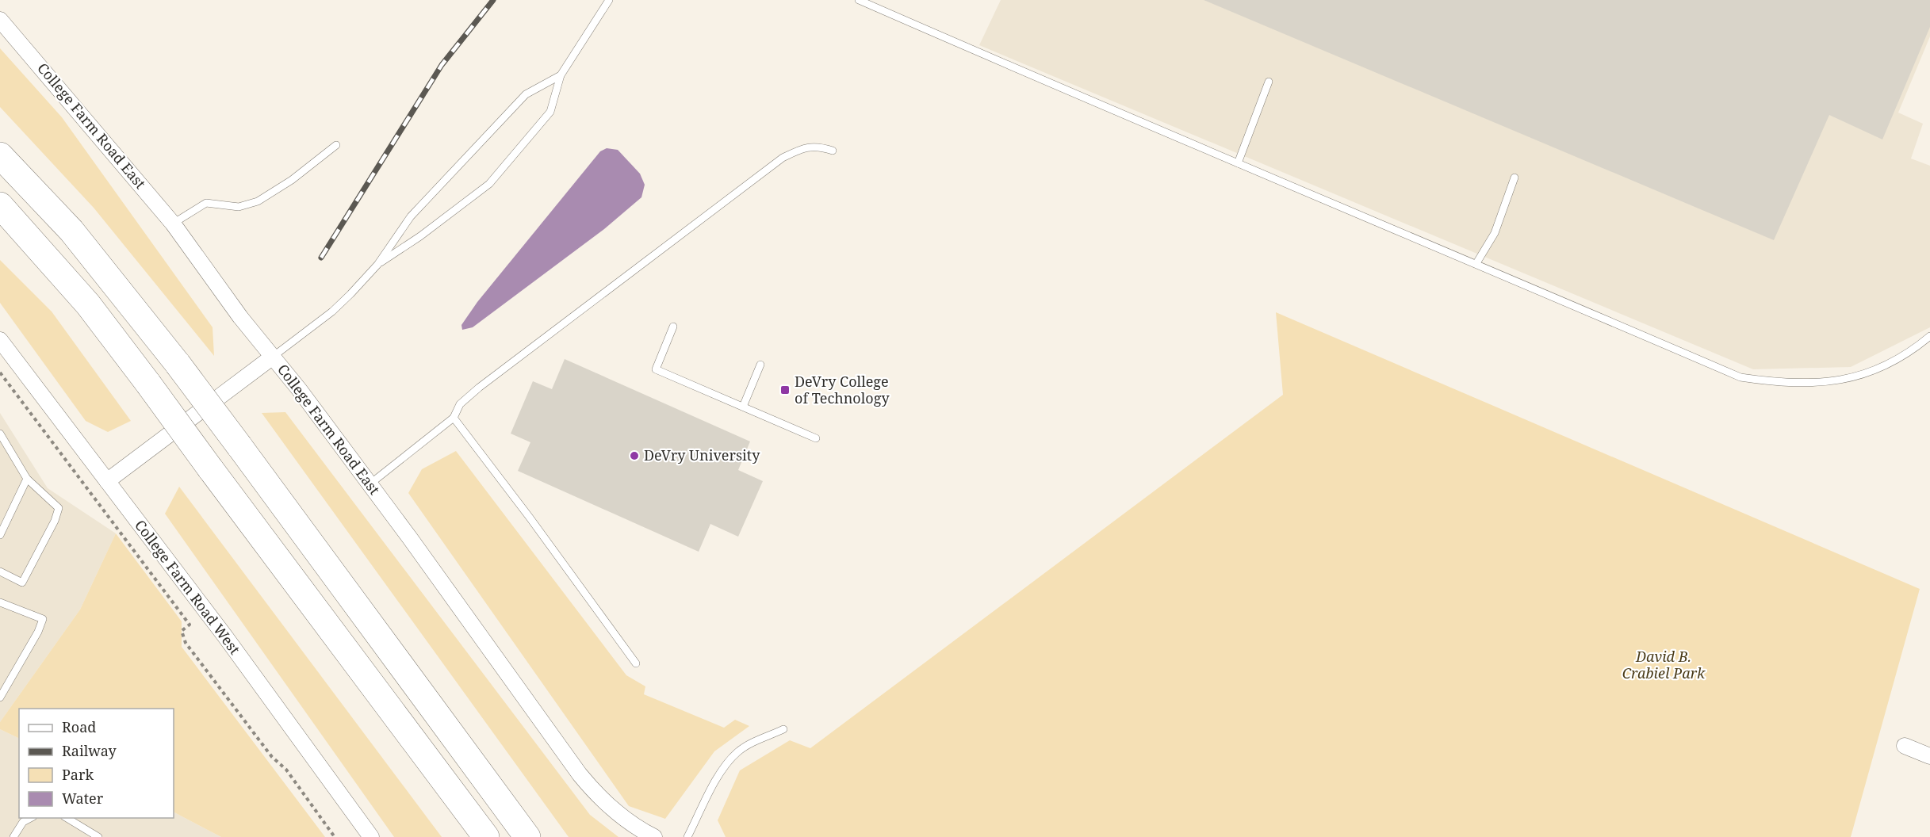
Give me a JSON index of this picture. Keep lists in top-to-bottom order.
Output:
{
  "streets": {
    "street": ["College Farm Road East", "College Farm Road West"]
  },
  "parks": ["David B. Crabiel Park"],
  "places": {
    "transit": ["DeVry College of Technology"],
    "other": ["DeVry University"]
  },
  "legend": [
    "Road",
    "Railway",
    "Park",
    "Water"
  ]
}
